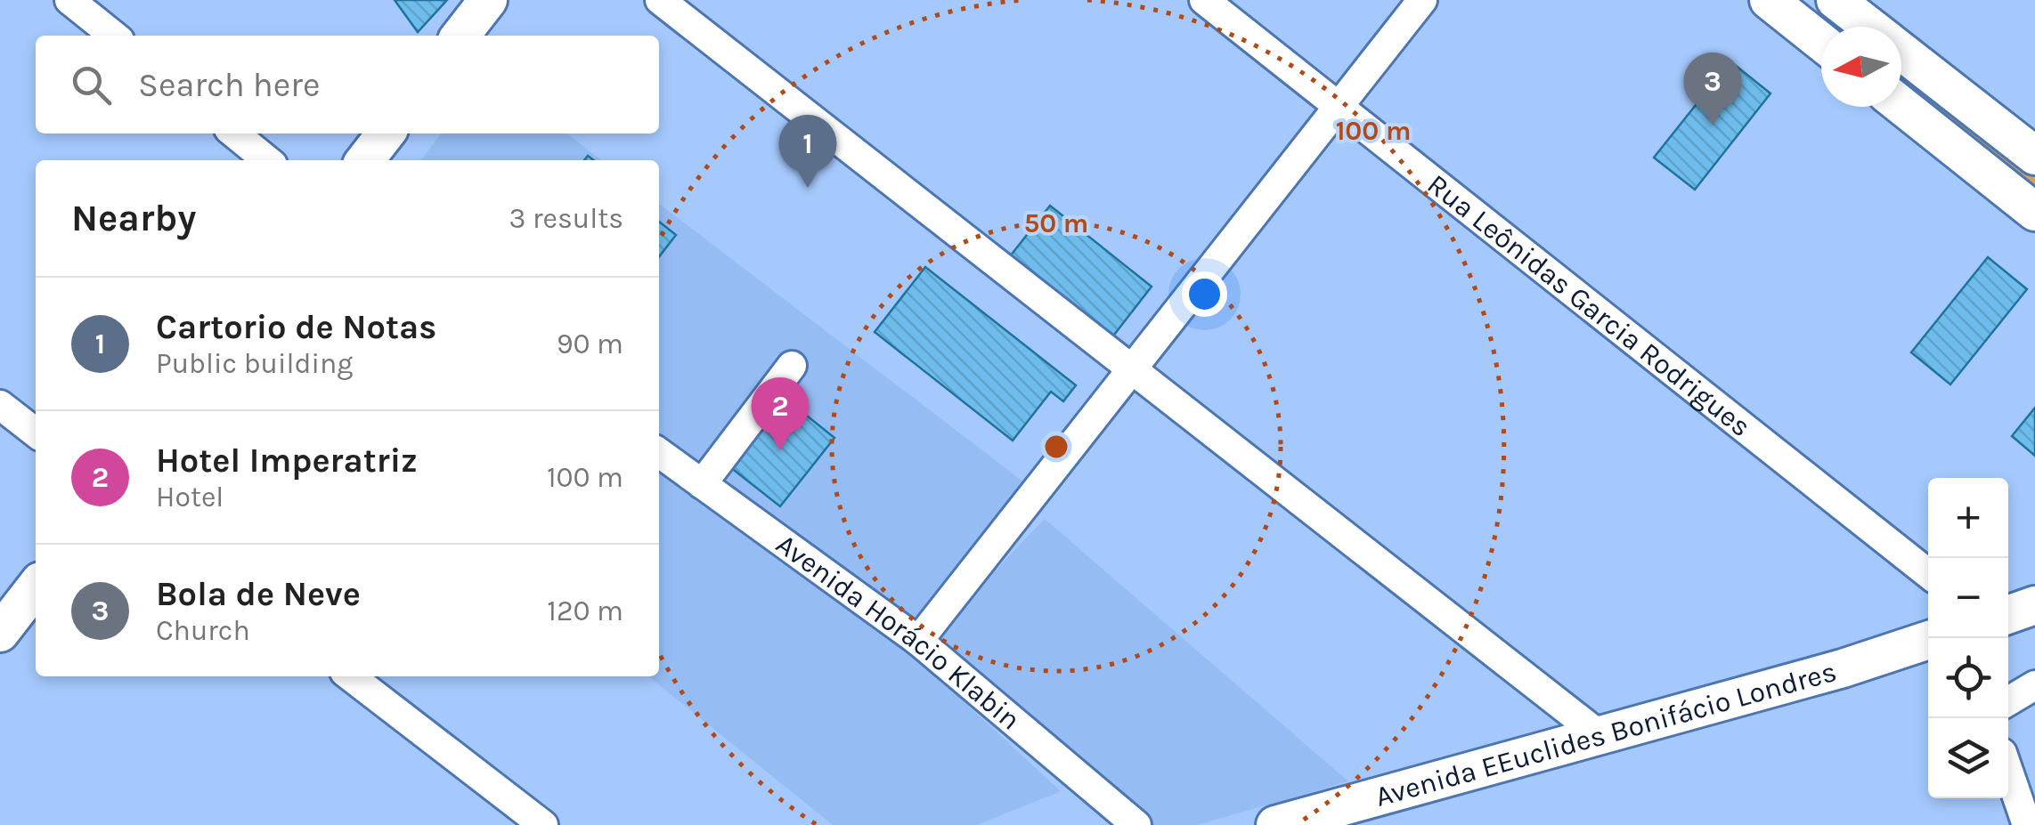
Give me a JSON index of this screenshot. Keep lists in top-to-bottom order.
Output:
{
  "streets": {
    "main road": ["Avenida EEuclides Bonifácio Londres"],
    "street": ["Rua Leônidas Garcia Rodrigues", "Avenida Horácio Klabin"]
  },
  "north": "left",
  "page": {
    "search": "Search here",
    "pins": ["3", "1", "2"],
    "heading": ["Nearby", "3 results"],
    "list": [
      {
        "mark": "1",
        "name": "Cartorio de Notas",
        "note": "Public building",
        "value": "90 m"
      },
      {
        "mark": "2",
        "name": "Hotel Imperatriz",
        "note": "Hotel",
        "value": "100 m"
      },
      {
        "mark": "3",
        "name": "Bola de Neve",
        "note": "Church",
        "value": "120 m"
      }
    ],
    "map_buttons": ["+", "−"]
  },
  "rings": ["100 m", "50 m"]
}
